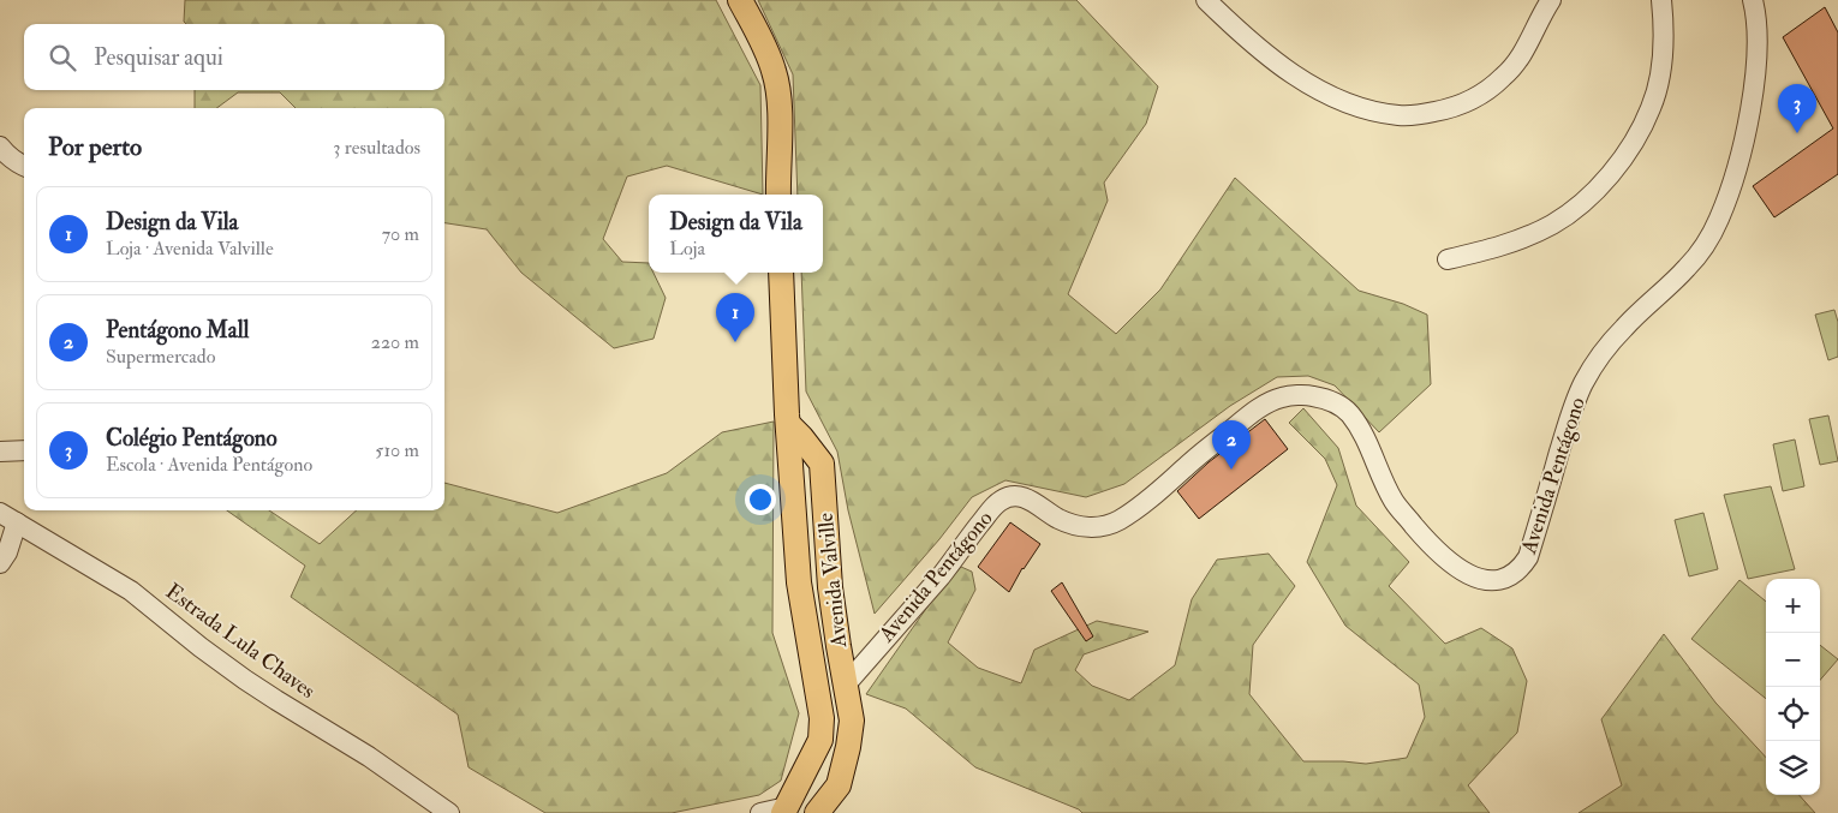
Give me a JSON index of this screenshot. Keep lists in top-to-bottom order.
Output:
{
  "streets": {
    "main road": ["Avenida Valville"],
    "street": ["Avenida Pentágono", "Estrada Lula Chaves"]
  },
  "crossings": [
    ["Avenida Pentágono", "Avenida Valville"]
  ],
  "page": {
    "search": "Pesquisar aqui",
    "pins": ["3", "1", "2"],
    "heading": ["Por perto", "3 resultados"],
    "list": [
      {
        "mark": "1",
        "name": "Design da Vila",
        "note": "Loja · Avenida Valville",
        "value": "70 m"
      },
      {
        "mark": "2",
        "name": "Pentágono Mall",
        "note": "Supermercado",
        "value": "220 m"
      },
      {
        "mark": "3",
        "name": "Colégio Pentágono",
        "note": "Escola · Avenida Pentágono",
        "value": "510 m"
      }
    ],
    "popup": ["Design da Vila", "Loja"],
    "map_buttons": ["+", "−"]
  }
}
